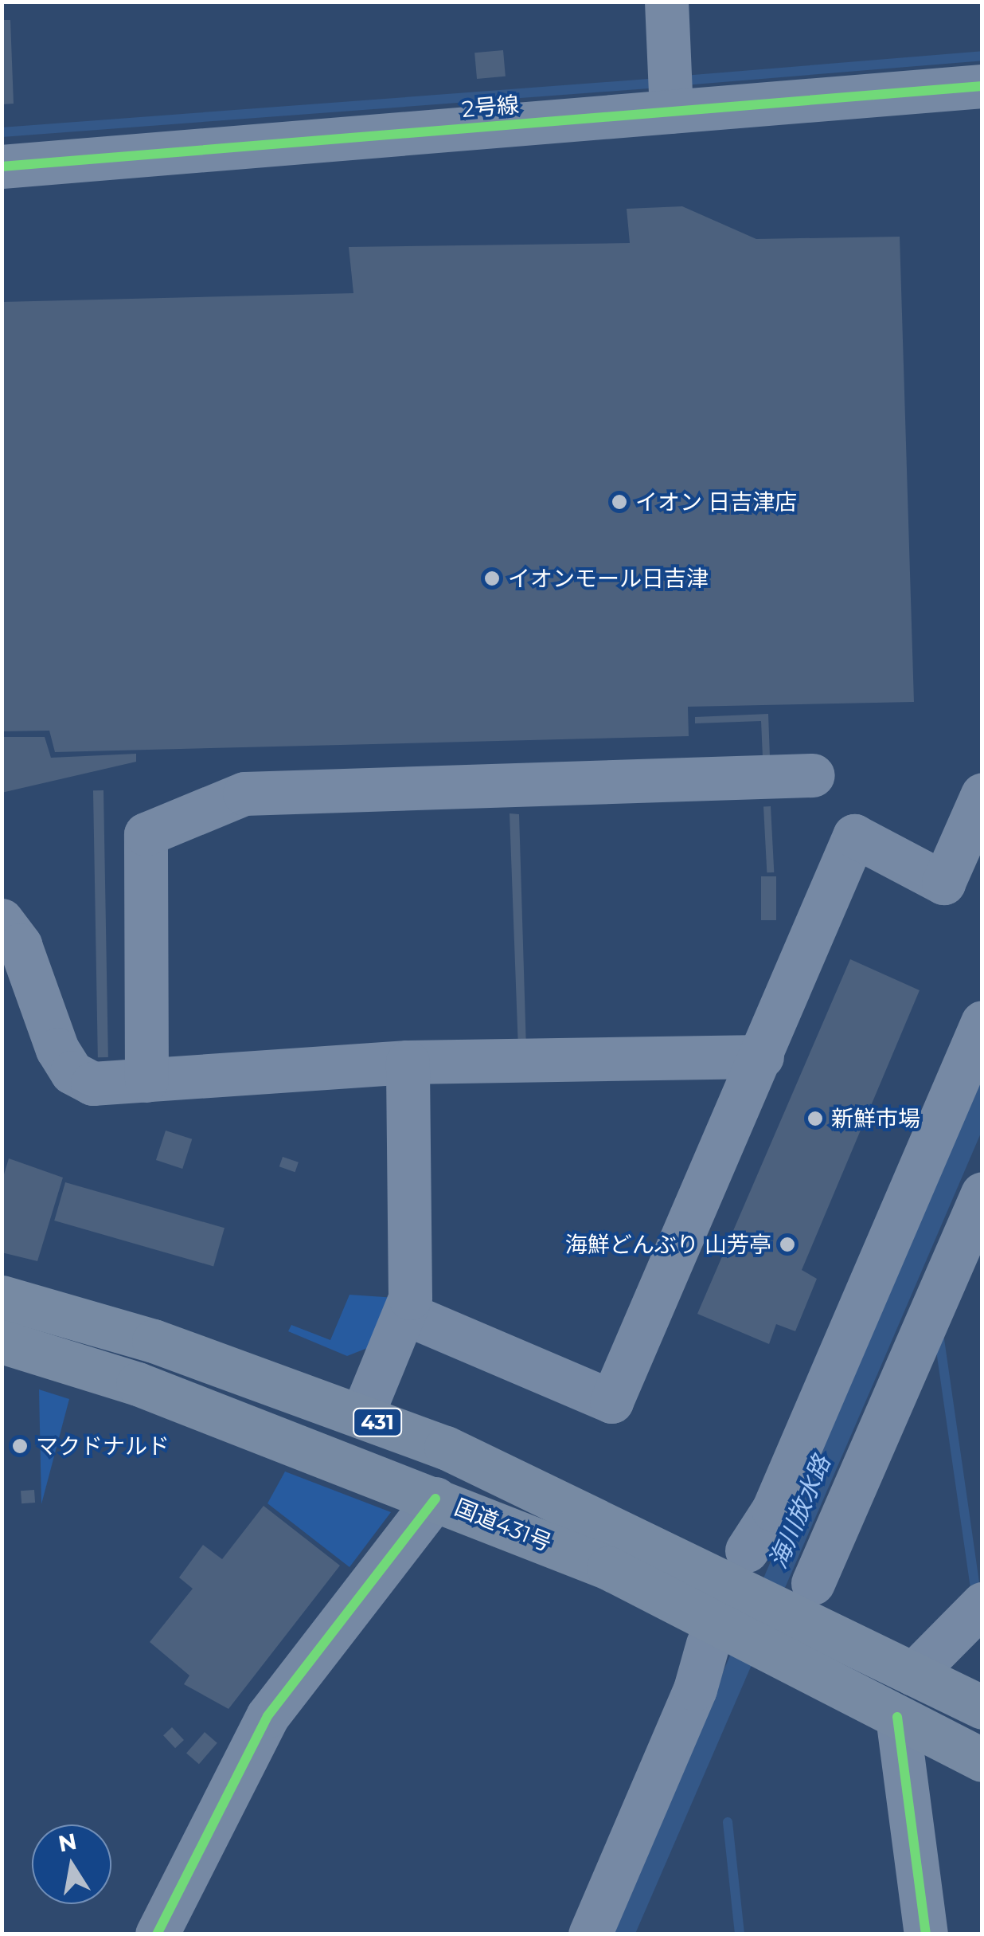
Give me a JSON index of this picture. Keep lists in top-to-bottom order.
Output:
{
  "streets": {
    "highway": ["431", "国道431号"],
    "street": ["2号線"]
  },
  "water": ["海川放水路"],
  "places": [
    "イオン 日吉津店",
    "イオンモール日吉津",
    "新鮮市場",
    "海鮮どんぶり 山芳亭",
    "マクドナルド"
  ],
  "north": "top"
}
